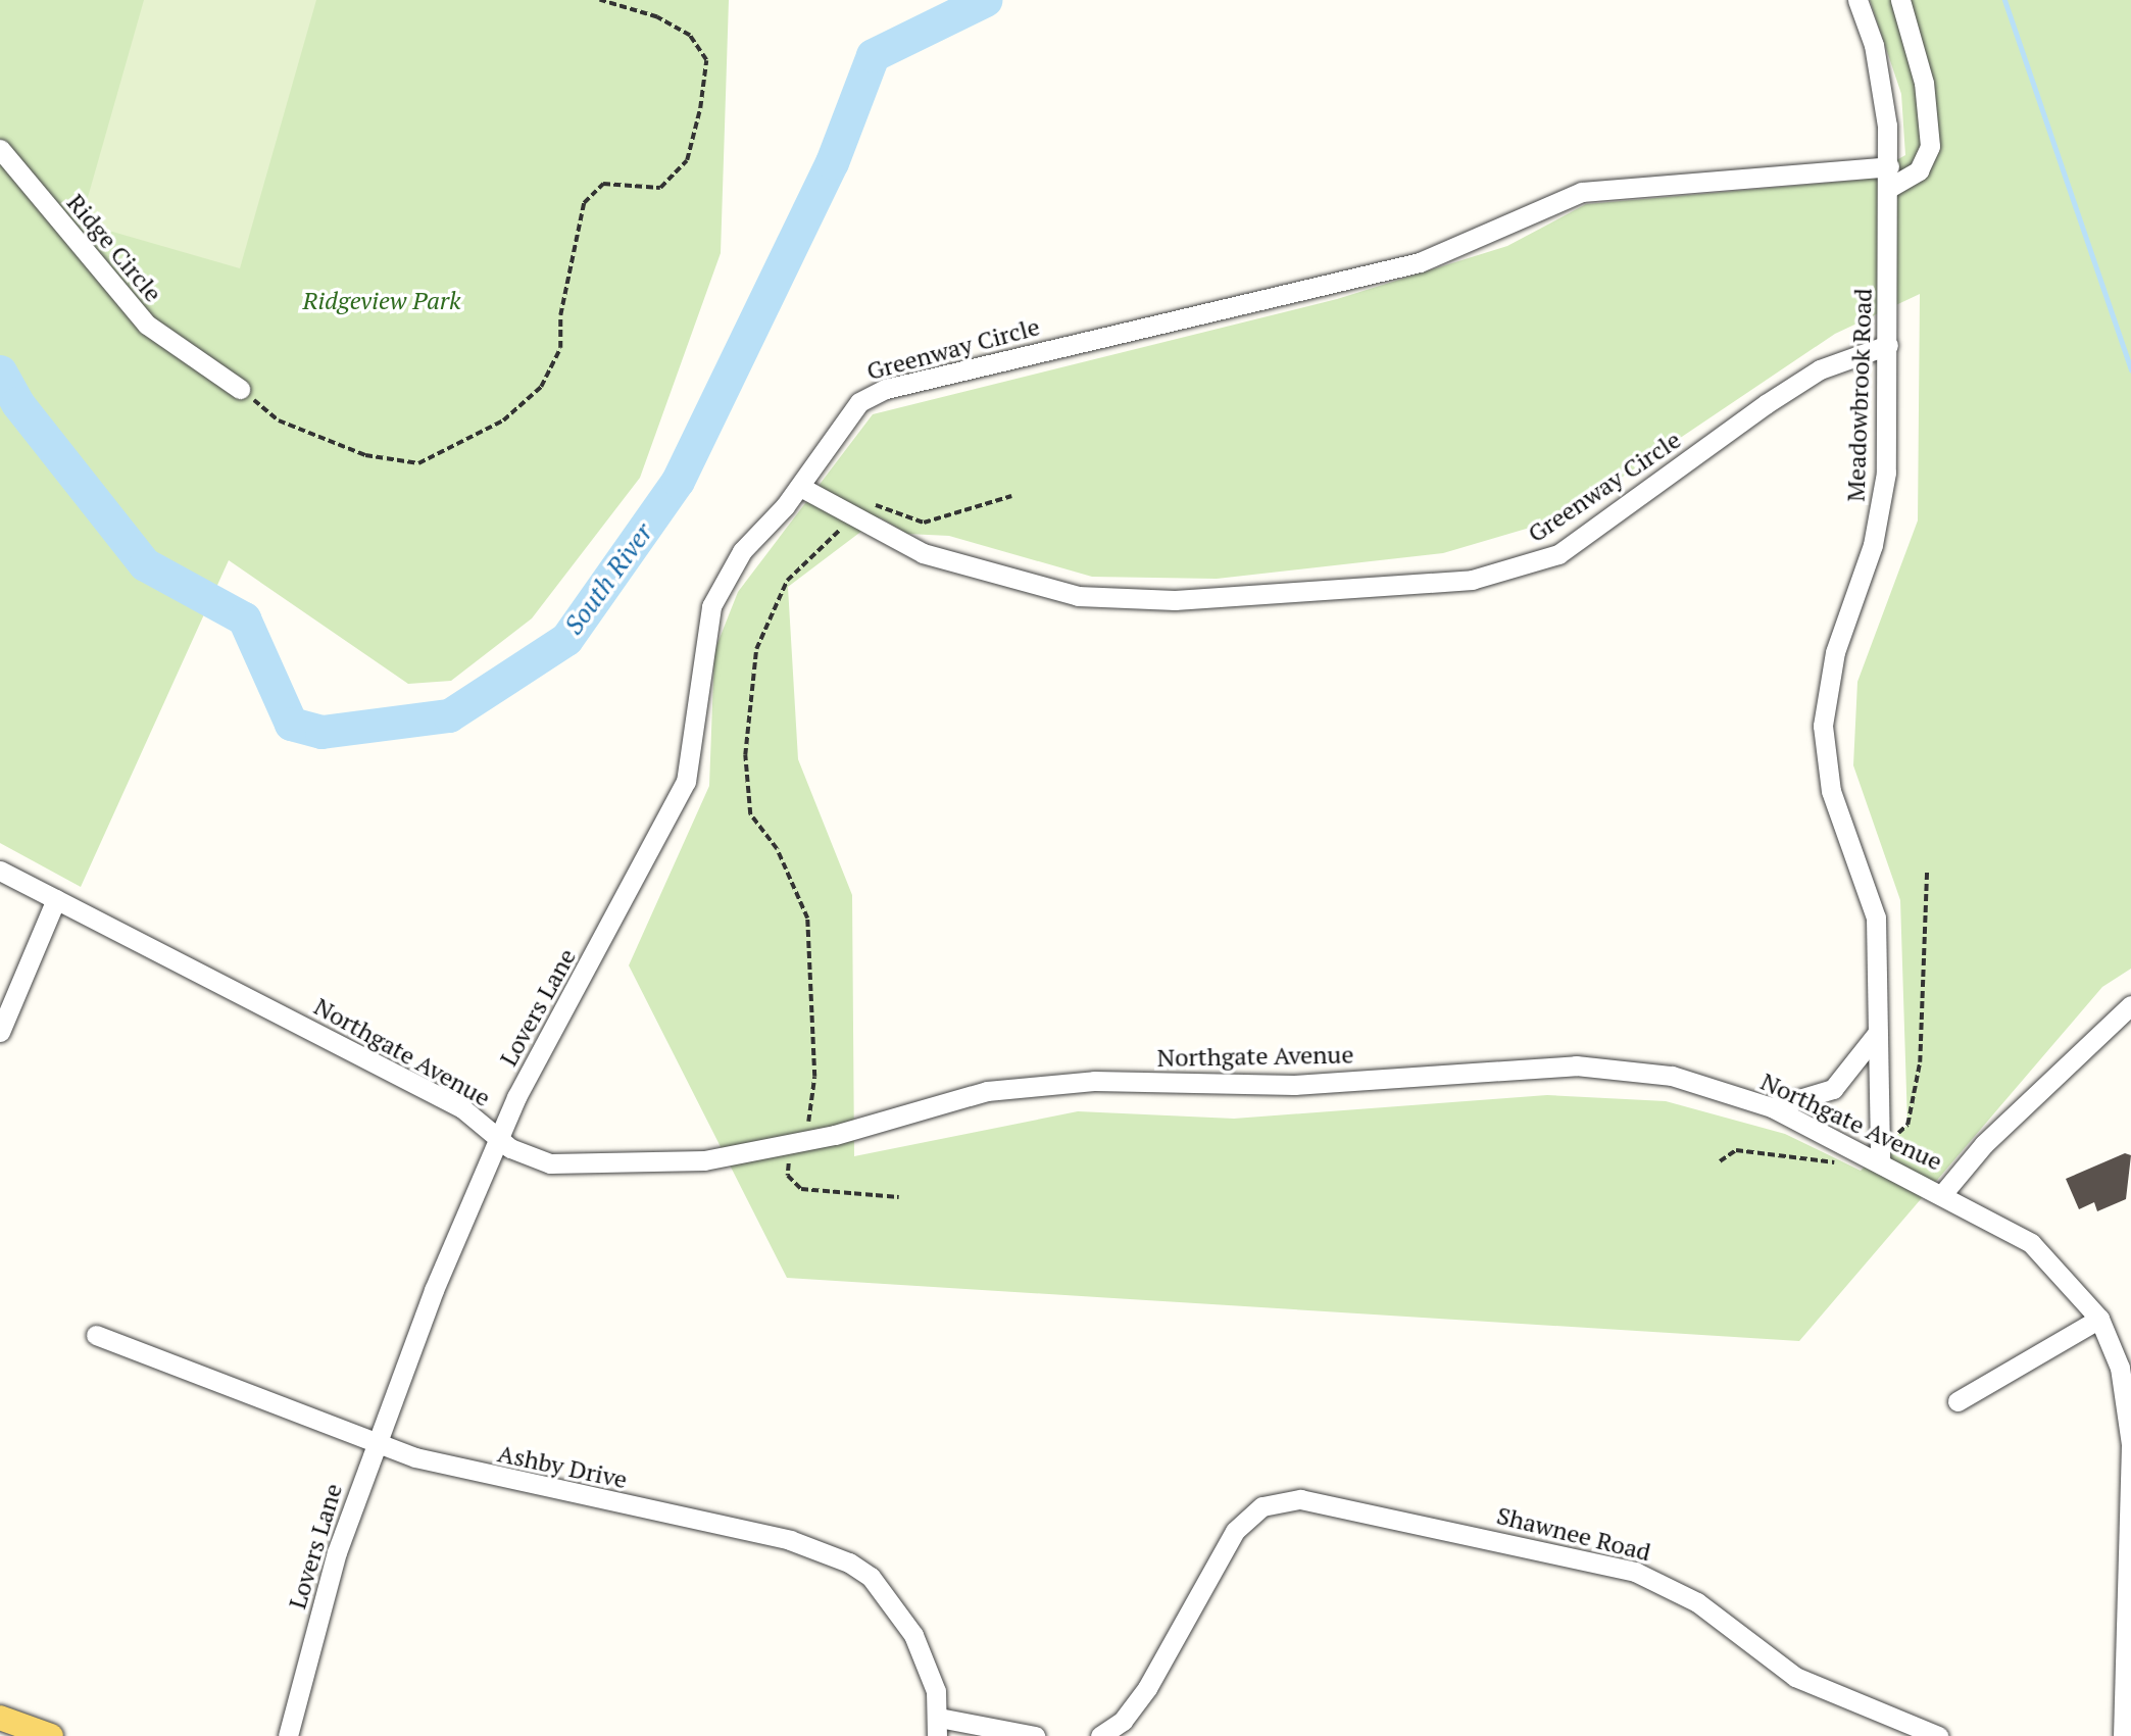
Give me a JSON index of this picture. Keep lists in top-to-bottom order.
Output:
{
  "streets": {
    "street": [
      "Ridge Circle",
      "Greenway Circle",
      "Meadowbrook Road",
      "Lovers Lane",
      "Northgate Avenue",
      "Ashby Drive",
      "Shawnee Road"
    ]
  },
  "crossings": [
    ["Greenway Circle", "Meadowbrook Road"],
    ["Greenway Circle", "Lovers Lane"],
    ["Meadowbrook Road", "Northgate Avenue"],
    ["Lovers Lane", "Northgate Avenue"],
    ["Lovers Lane", "Ashby Drive"]
  ],
  "water": ["South River"],
  "parks": ["Ridgeview Park"]
}
